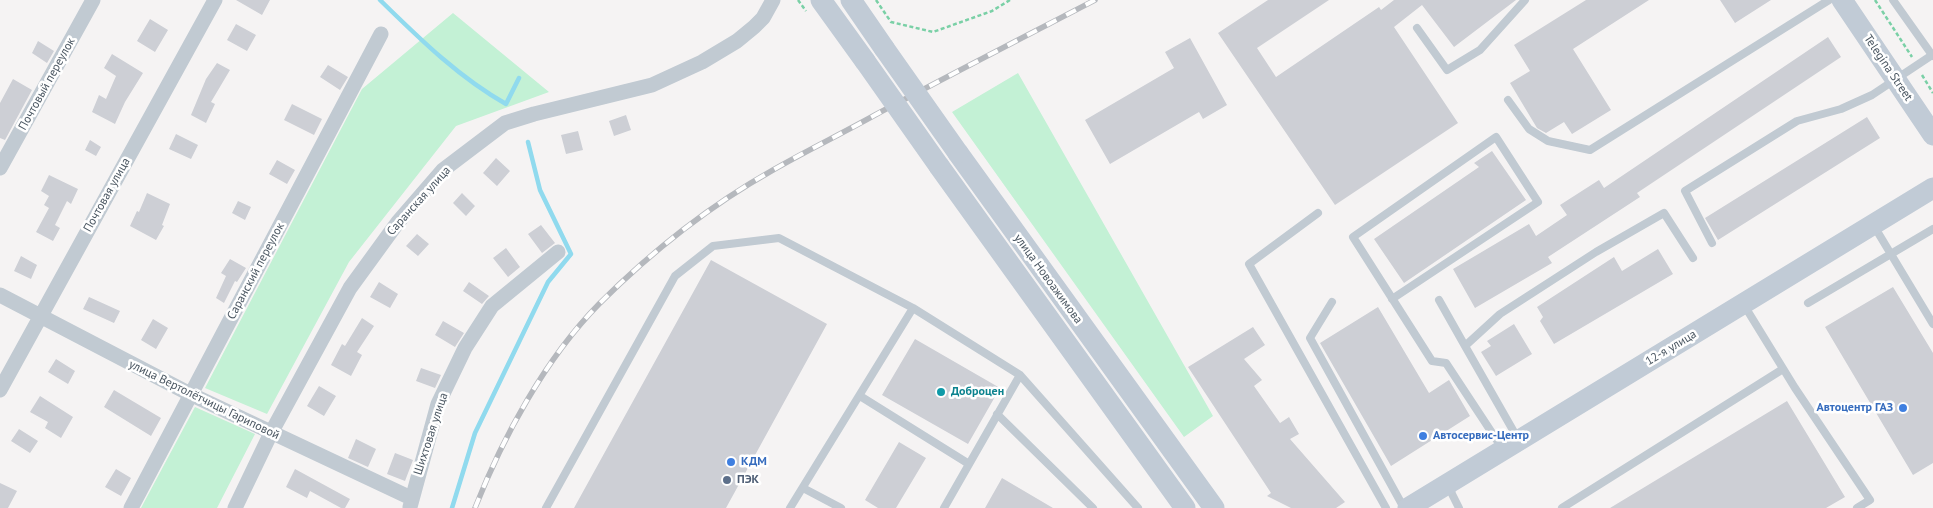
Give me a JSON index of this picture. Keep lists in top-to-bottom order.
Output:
{
  "streets": {
    "main road": ["Telegina Street", "улица Новоажимова", "12-я улица"],
    "street": [
      "Почтовый переулок",
      "Почтовая улица",
      "Саранская улица",
      "Саранский переулок",
      "улица Вертолётчицы Гариповой",
      "Шихтовая улица"
    ]
  },
  "crossings": [
    ["Почтовая улица", "улица Вертолётчицы Гариповой"],
    ["Саранская улица", "улица Вертолётчицы Гариповой"],
    ["Саранский переулок", "улица Вертолётчицы Гариповой"],
    ["улица Вертолётчицы Гариповой", "Шихтовая улица"]
  ],
  "places": [
    "Доброцен",
    "Автоцентр ГАЗ",
    "Автосервис-Центр",
    "КДМ",
    "ПЭК"
  ]
}
